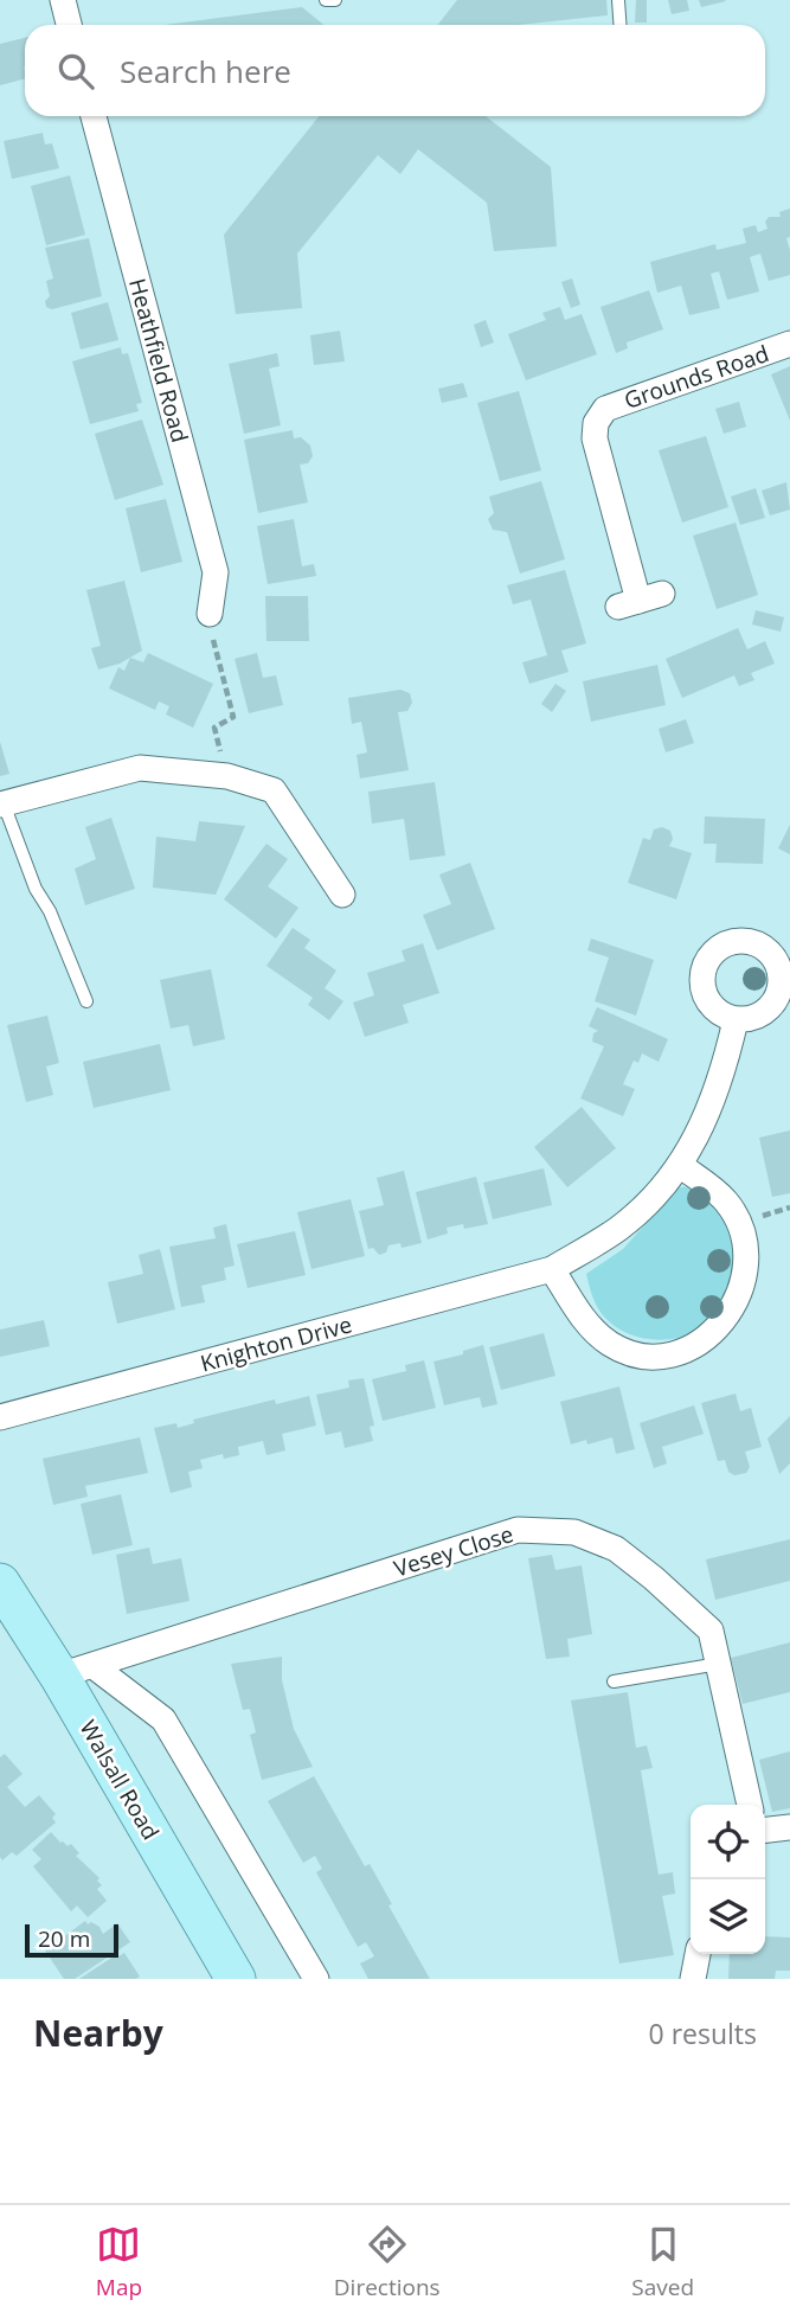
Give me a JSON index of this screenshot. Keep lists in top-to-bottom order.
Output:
{
  "streets": {
    "main road": ["Walsall Road"],
    "street": [
      "Heathfield Road",
      "Grounds Road",
      "Knighton Drive",
      "Vesey Close"
    ]
  },
  "crossings": [
    ["Vesey Close", "Walsall Road"]
  ],
  "scale_bar": "20 m",
  "page": {
    "search": "Search here",
    "scale": "20 m",
    "heading": ["Nearby", "0 results"],
    "nav": ["Map", "Directions", "Saved"]
  }
}
